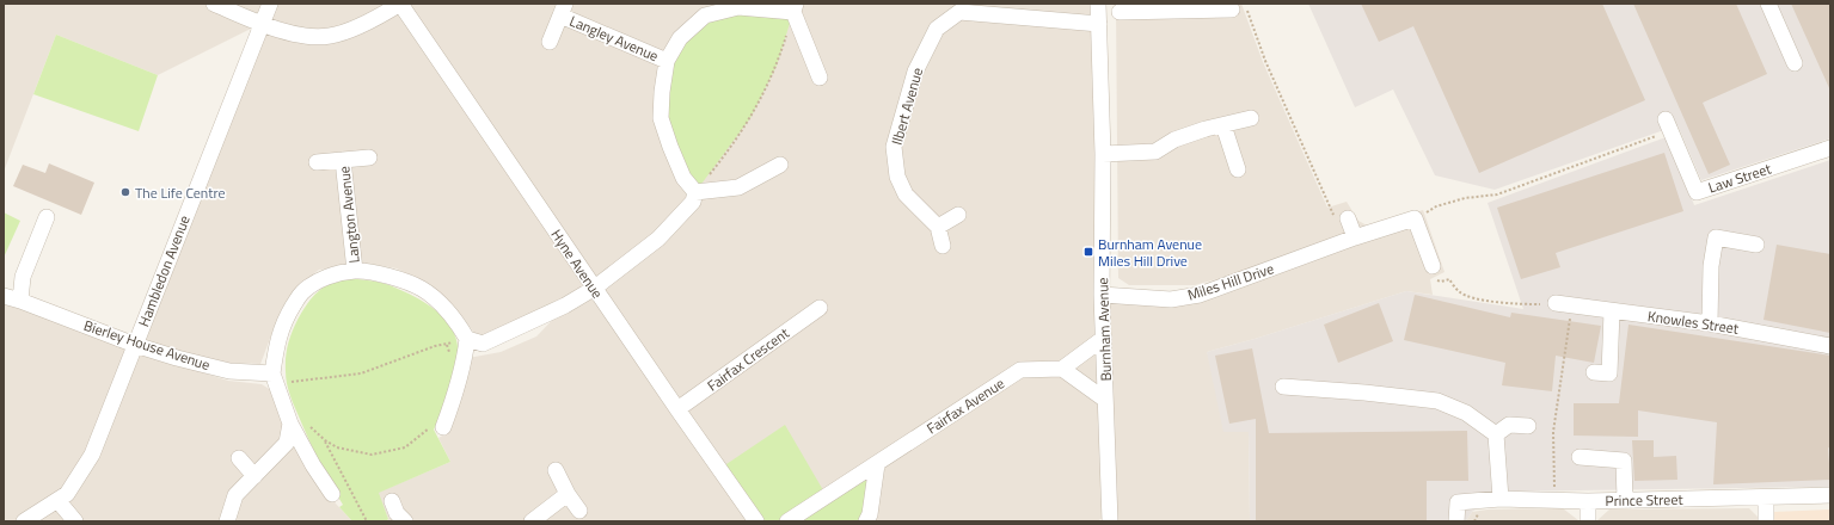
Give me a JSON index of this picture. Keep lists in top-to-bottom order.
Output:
{
  "streets": {
    "street": [
      "Langley Avenue",
      "Ilbert Avenue",
      "Law Street",
      "Langton Avenue",
      "Hyne Avenue",
      "Hambledon Avenue",
      "Miles Hill Drive",
      "Knowles Street",
      "Burnham Avenue",
      "Bierley House Avenue",
      "Fairfax Crescent",
      "Fairfax Avenue",
      "Prince Street"
    ]
  },
  "crossings": [
    ["Ilbert Avenue", "Burnham Avenue"],
    ["Hyne Avenue", "Fairfax Crescent"],
    ["Hambledon Avenue", "Bierley House Avenue"],
    ["Miles Hill Drive", "Burnham Avenue"]
  ],
  "places": {
    "other": ["The Life Centre"],
    "transit": ["Burnham Avenue Miles Hill Drive"]
  }
}
